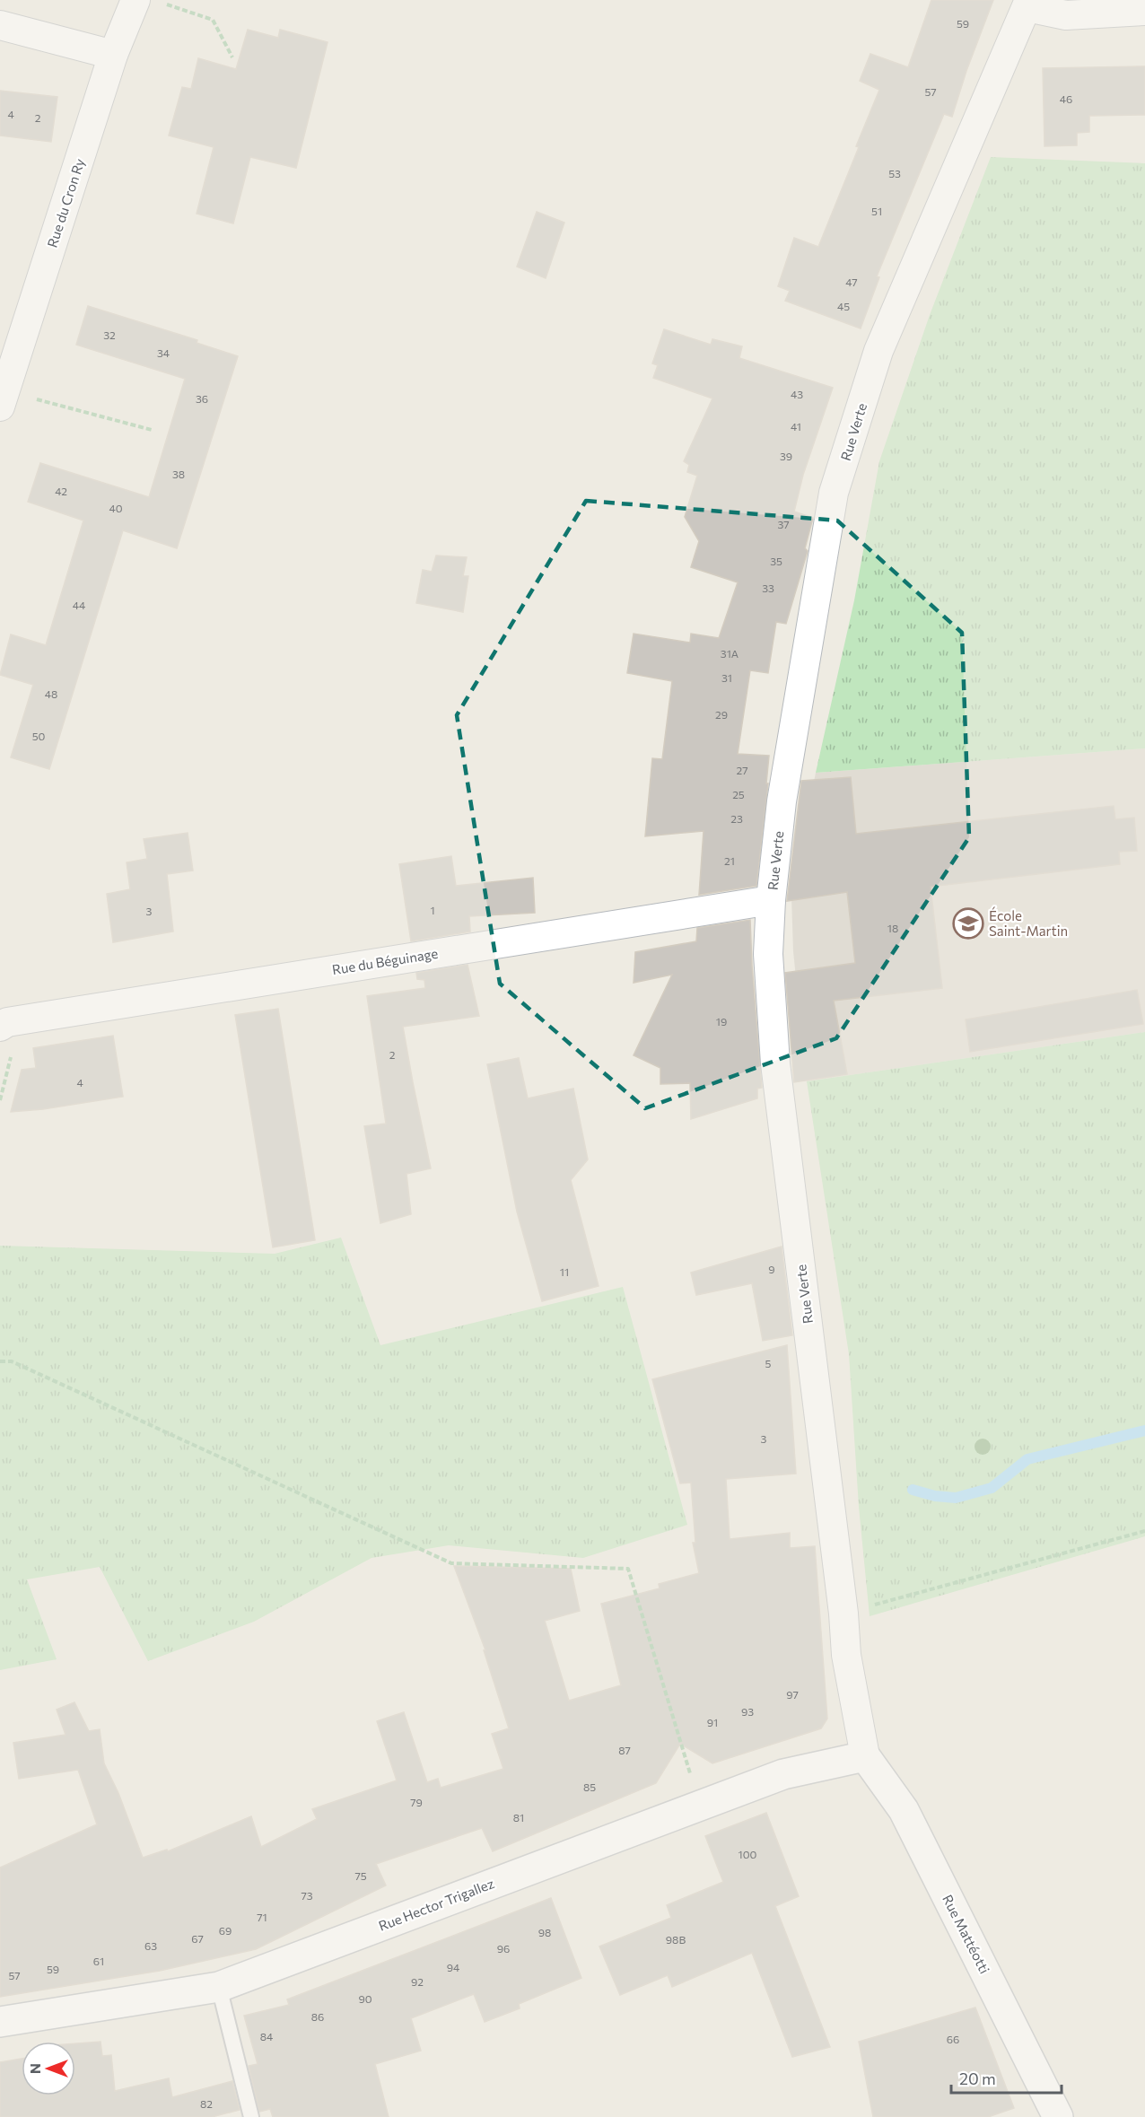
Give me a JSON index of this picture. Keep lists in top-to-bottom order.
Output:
{
  "streets": {
    "street": [
      "Rue du Cron Ry",
      "Rue Verte",
      "Rue du Béguinage",
      "Rue Hector Trigallez",
      "Rue Mattéotti"
    ]
  },
  "crossings": [
    ["Rue Verte", "Rue du Béguinage"],
    ["Rue Verte", "Rue Hector Trigallez"],
    ["Rue Verte", "Rue Mattéotti"],
    ["Rue Hector Trigallez", "Rue Mattéotti"]
  ],
  "places": {
    "school or university": ["École Saint-Martin"]
  },
  "house_numbers": [
    "59",
    "57",
    "46",
    "4",
    "2",
    "53",
    "51",
    "47",
    "45",
    "32",
    "34",
    "43",
    "36",
    "41",
    "39",
    "38",
    "42",
    "40",
    "37",
    "35",
    "33",
    "44",
    "31A",
    "31",
    "48",
    "29",
    "50",
    "27",
    "25",
    "23",
    "21",
    "1",
    "3",
    "18",
    "19",
    "2",
    "4",
    "9",
    "11",
    "5",
    "3",
    "97",
    "93",
    "91",
    "87",
    "85",
    "79",
    "81",
    "100",
    "75",
    "73",
    "71",
    "69",
    "98",
    "67",
    "98B",
    "63",
    "96",
    "61",
    "94",
    "59",
    "57",
    "92",
    "90",
    "86",
    "84",
    "66",
    "82"
  ],
  "scale_bar": "20 m",
  "north": "left"
}
